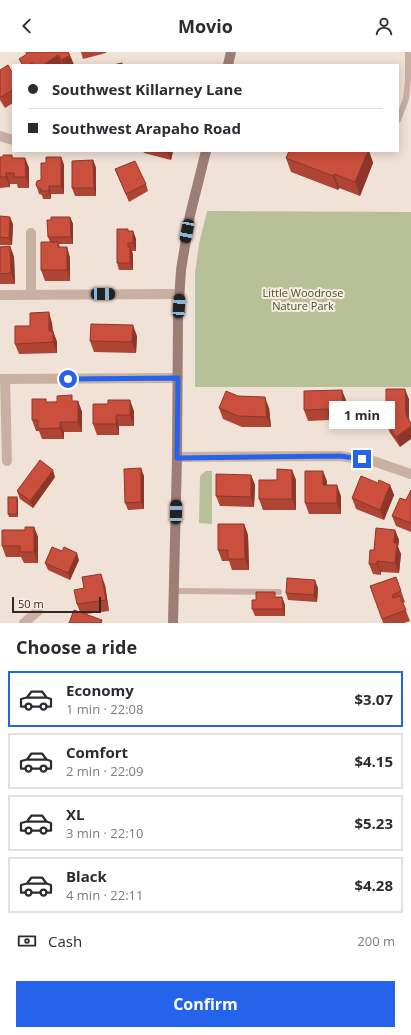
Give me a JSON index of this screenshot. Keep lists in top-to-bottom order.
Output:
{
  "parks": ["Little Woodrose Nature Park"],
  "scale_bar": "50 m",
  "page": {
    "header": "Movio",
    "banner": ["Southwest Killarney Lane", "Southwest Arapaho Road"],
    "bubble": "1 min",
    "scale": "50 m",
    "heading": "Choose a ride",
    "list": [
      {
        "name": "Economy",
        "note": "1 min · 22:08",
        "value": "$3.07"
      },
      {
        "name": "Comfort",
        "note": "2 min · 22:09",
        "value": "$4.15"
      },
      {
        "name": "XL",
        "note": "3 min · 22:10",
        "value": "$5.23"
      },
      {
        "name": "Black",
        "note": "4 min · 22:11",
        "value": "$4.28"
      }
    ],
    "pay": ["Cash", "200 m"],
    "buttons": "Confirm"
  }
}
